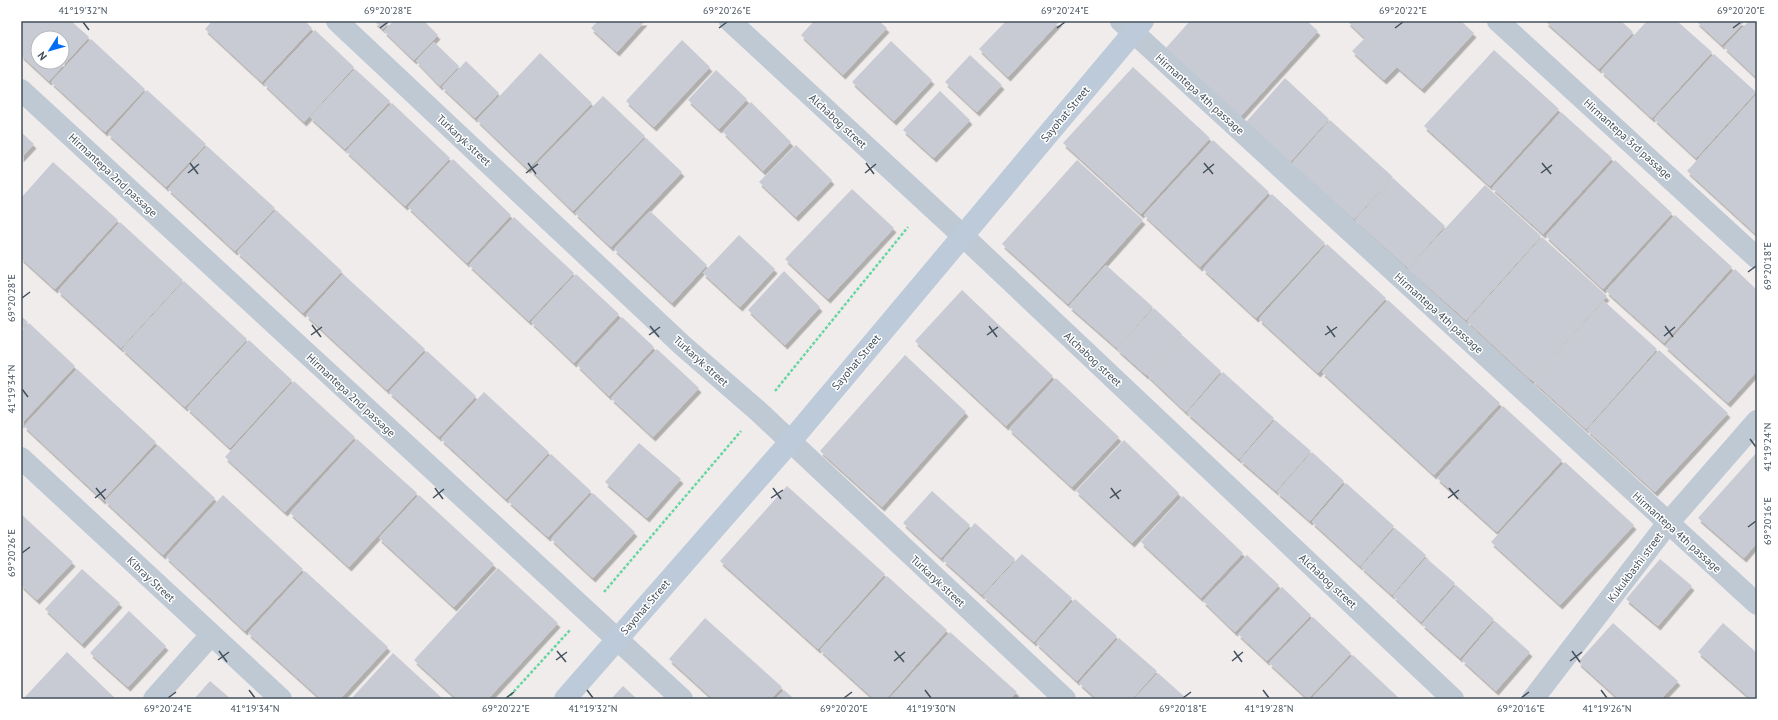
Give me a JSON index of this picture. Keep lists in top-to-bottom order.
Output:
{
  "streets": {
    "street": [
      "Hirmantepa 4th passage",
      "Sayohat Street",
      "Alchabog street",
      "Hirmantepa 3rd passage",
      "Turkaryk street",
      "Hirmantepa 2nd passage",
      "Kukukbashi street",
      "Kibray Street"
    ]
  },
  "crossings": [
    ["Hirmantepa 4th passage", "Sayohat Street"],
    ["Hirmantepa 4th passage", "Kukukbashi street"],
    ["Sayohat Street", "Alchabog street"],
    ["Sayohat Street", "Turkaryk street"],
    ["Sayohat Street", "Hirmantepa 2nd passage"]
  ],
  "north": "bottom left",
  "coordinates": [
    "41°19'32\"N",
    "69°20'28\"E",
    "69°20'26\"E",
    "69°20'24\"E",
    "69°20'22\"E",
    "69°20'20\"E",
    "69°20'18\"E",
    "41°19'34\"N",
    "41°19'24\"N",
    "69°20'16\"E",
    "41°19'30\"N",
    "41°19'28\"N",
    "41°19'26\"N"
  ]
}
